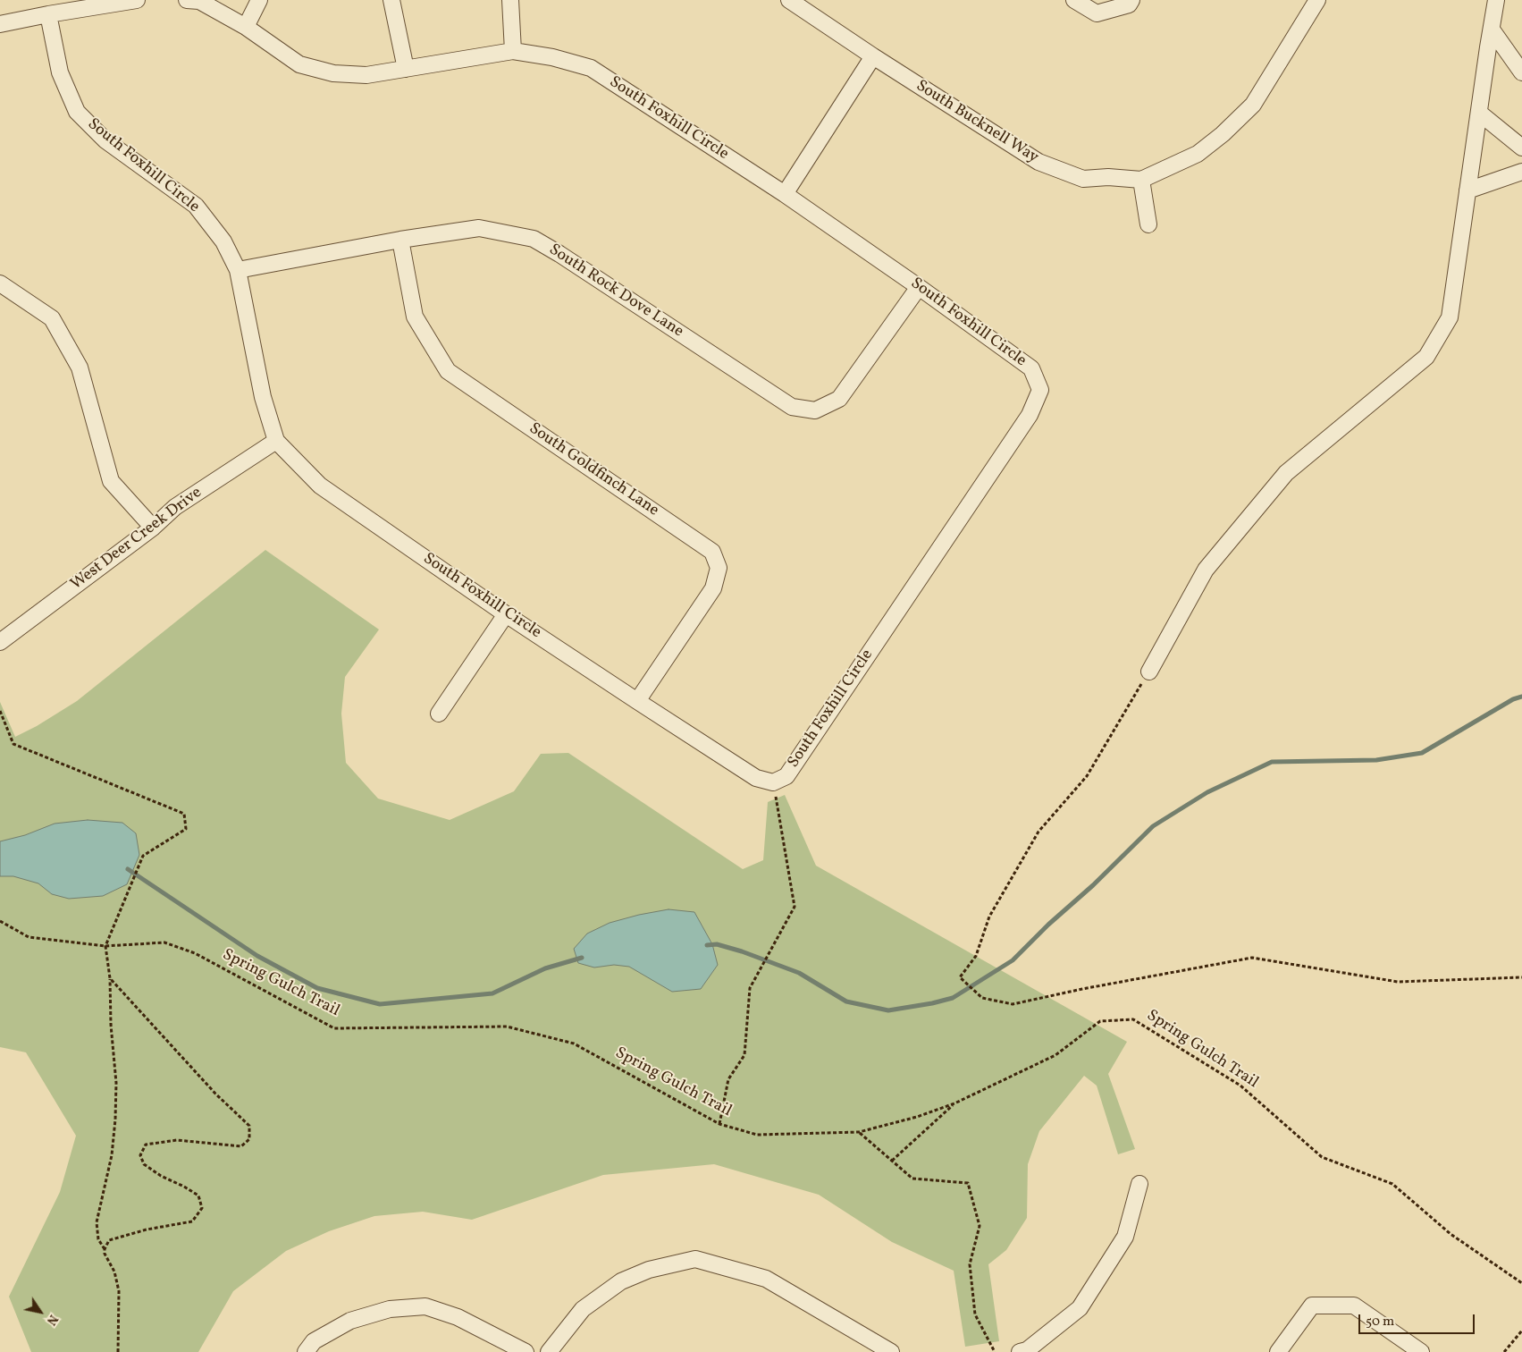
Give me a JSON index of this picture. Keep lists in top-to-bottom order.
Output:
{
  "streets": {
    "street": [
      "South Foxhill Circle",
      "South Bucknell Way",
      "South Rock Dove Lane",
      "South Goldfinch Lane",
      "West Deer Creek Drive"
    ],
    "path": ["Spring Gulch Trail"]
  },
  "crossings": [
    ["South Foxhill Circle", "South Rock Dove Lane"],
    ["South Foxhill Circle", "South Goldfinch Lane"],
    ["South Foxhill Circle", "West Deer Creek Drive"],
    ["South Rock Dove Lane", "South Goldfinch Lane"]
  ],
  "scale_bar": "50 m",
  "north": "bottom right"
}
